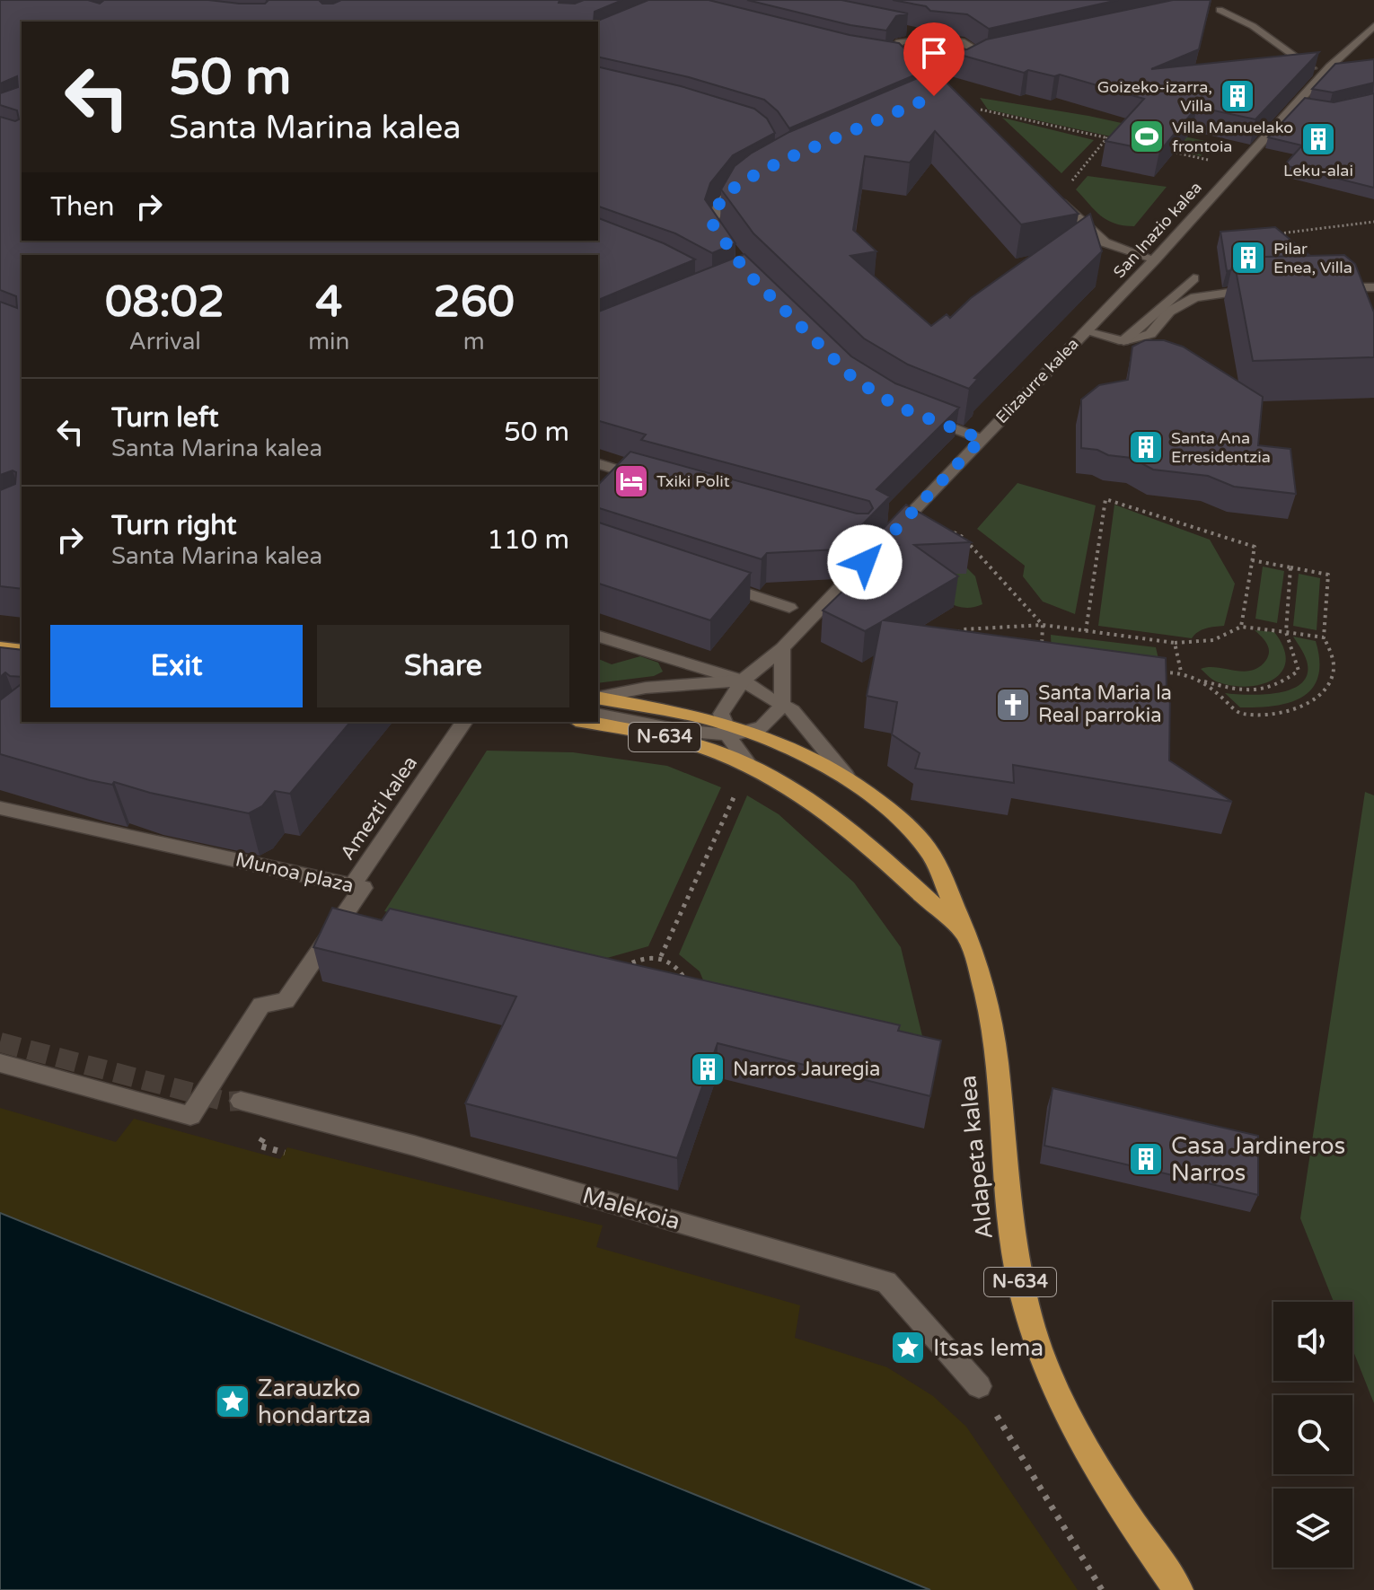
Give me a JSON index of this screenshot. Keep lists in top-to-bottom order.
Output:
{
  "streets": {
    "highway": ["N-634", "Aldapeta kalea"],
    "street": [
      "San Inazio kalea",
      "Elizaurre kalea",
      "Amezti kalea",
      "Munoa plaza",
      "Malekoia"
    ]
  },
  "crossings": [
    ["San Inazio kalea", "Elizaurre kalea"],
    ["Elizaurre kalea", "N-634"],
    ["N-634", "Aldapeta kalea"]
  ],
  "places": {
    "building": [
      "Goizeko-izarra, Villa",
      "Leku-alai",
      "Pilar Enea, Villa",
      "Santa Ana Erresidentzia",
      "Narros Jauregia",
      "Casa Jardineros Narros"
    ],
    "sports": ["Villa Manuelako frontoia"],
    "hotel": ["Txiki Polit"],
    "church": ["Santa Maria la Real parrokia"],
    "place": ["Itsas lema", "Zarauzko hondartza"]
  },
  "page": {
    "turn": ["50 m", "Santa Marina kalea"],
    "then": "Then",
    "eta": [
      "08:02",
      "Arrival",
      "4",
      "min",
      "260",
      "m"
    ],
    "list": [
      {
        "name": "Turn left",
        "note": "Santa Marina kalea",
        "value": "50 m"
      },
      {
        "name": "Turn right",
        "note": "Santa Marina kalea",
        "value": "110 m"
      }
    ],
    "buttons": ["Exit", "Share"]
  }
}
